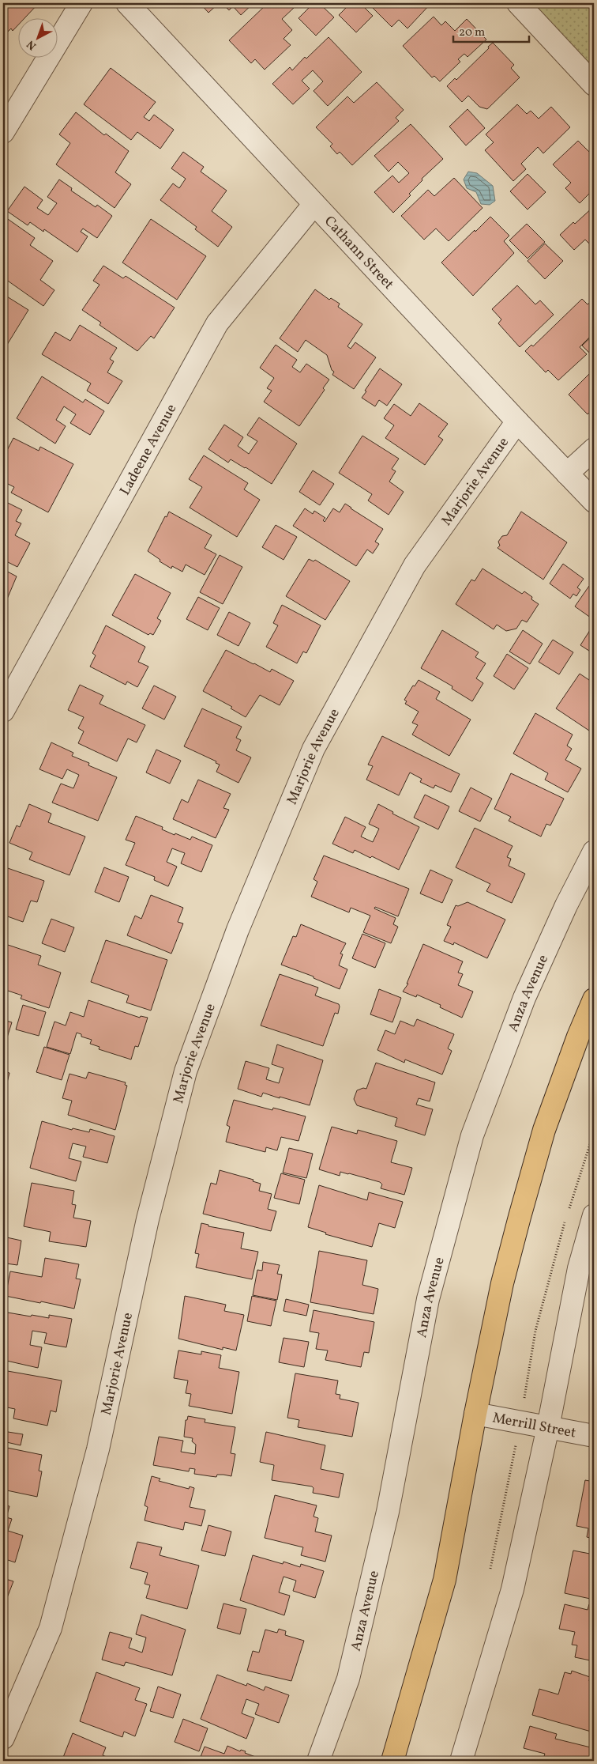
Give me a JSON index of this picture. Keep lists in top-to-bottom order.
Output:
{
  "streets": {
    "street": [
      "Cathann Street",
      "Ladeene Avenue",
      "Marjorie Avenue",
      "Anza Avenue",
      "Merrill Street"
    ]
  },
  "crossings": [
    ["Cathann Street", "Ladeene Avenue"],
    ["Cathann Street", "Marjorie Avenue"]
  ],
  "scale_bar": "20 m",
  "north": "bottom left"
}
